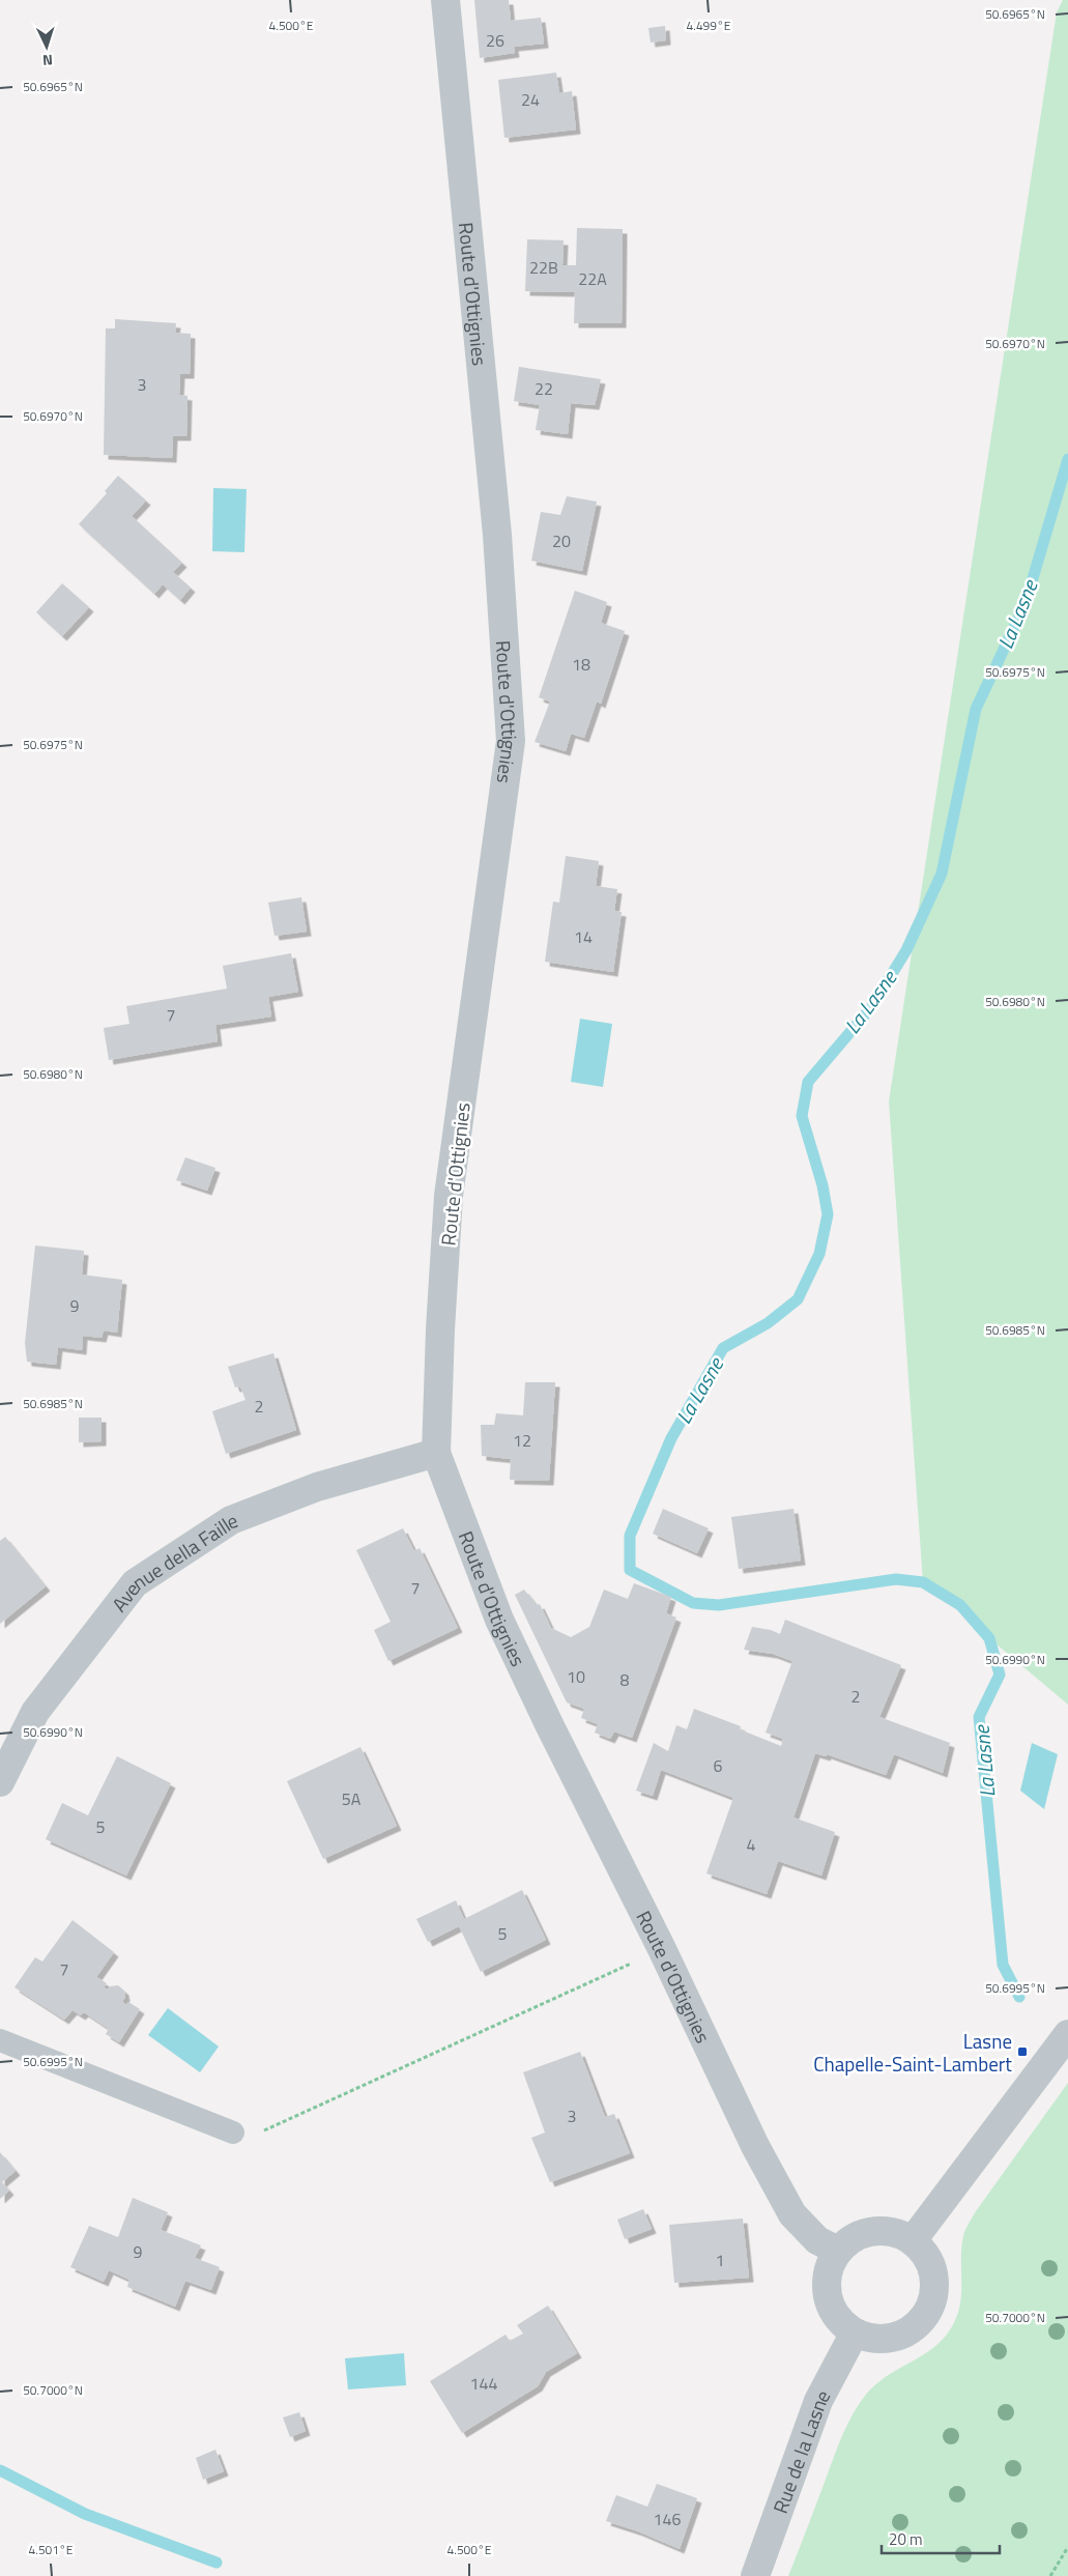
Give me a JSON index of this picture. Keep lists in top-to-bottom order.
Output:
{
  "streets": {
    "street": ["Route d'Ottignies", "Avenue della Faille", "Rue de la Lasne"]
  },
  "crossings": [
    ["Route d'Ottignies", "Avenue della Faille"],
    ["Route d'Ottignies", "Rue de la Lasne"]
  ],
  "water": ["La Lasne"],
  "places": {
    "transit": ["Lasne Chapelle-Saint-Lambert"]
  },
  "house_numbers": [
    "26",
    "24",
    "22B",
    "22A",
    "3",
    "22",
    "20",
    "18",
    "14",
    "7",
    "9",
    "2",
    "12",
    "7",
    "10",
    "8",
    "2",
    "6",
    "5A",
    "5",
    "4",
    "5",
    "7",
    "3",
    "9",
    "1",
    "144",
    "146"
  ],
  "scale_bar": "20 m",
  "north": "bottom",
  "coordinates": [
    "50.6965°N",
    "4.500°E",
    "4.499°E",
    "50.6970°N",
    "50.6975°N",
    "50.6980°N",
    "50.6985°N",
    "50.6990°N",
    "50.6995°N",
    "50.7000°N",
    "4.501°E"
  ]
}
